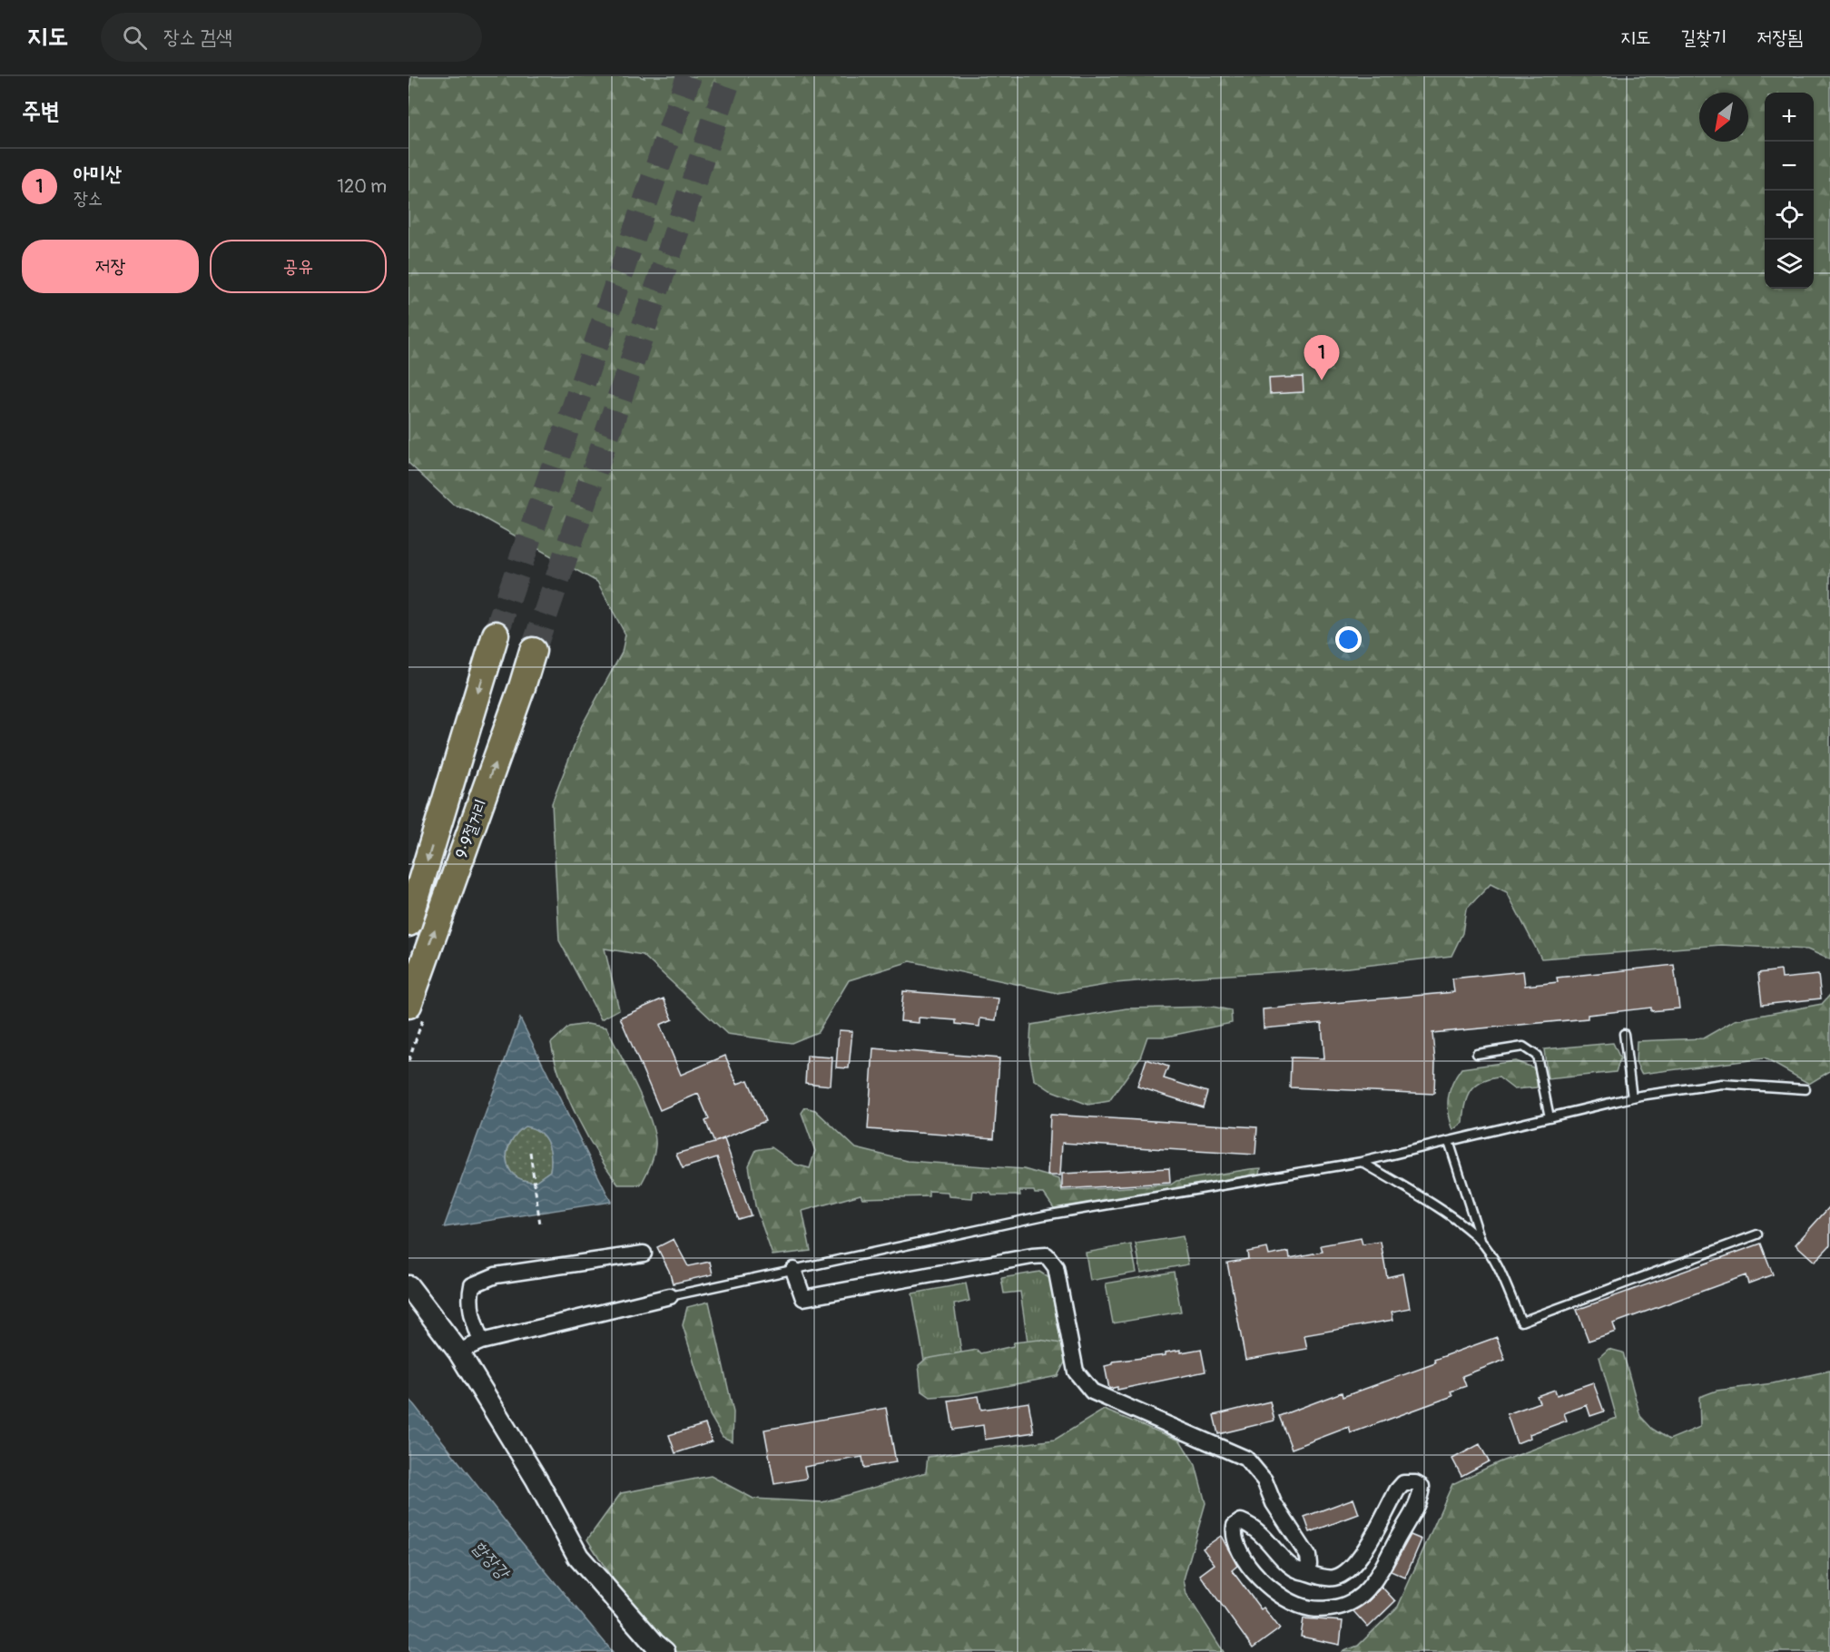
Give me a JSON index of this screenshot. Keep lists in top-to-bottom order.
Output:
{
  "streets": {
    "highway": ["9·9절거리"]
  },
  "water": ["합장강"],
  "north": "bottom left",
  "page": {
    "header": "지도",
    "search": "장소 검색",
    "nav": ["지도", "길찾기", "저장됨"],
    "heading": "주변",
    "map_buttons": ["+", "−"],
    "list": [
      {
        "mark": "1",
        "name": "아미산",
        "note": "장소",
        "value": "120 m"
      }
    ],
    "buttons": ["저장", "공유"],
    "pins": "1"
  }
}
